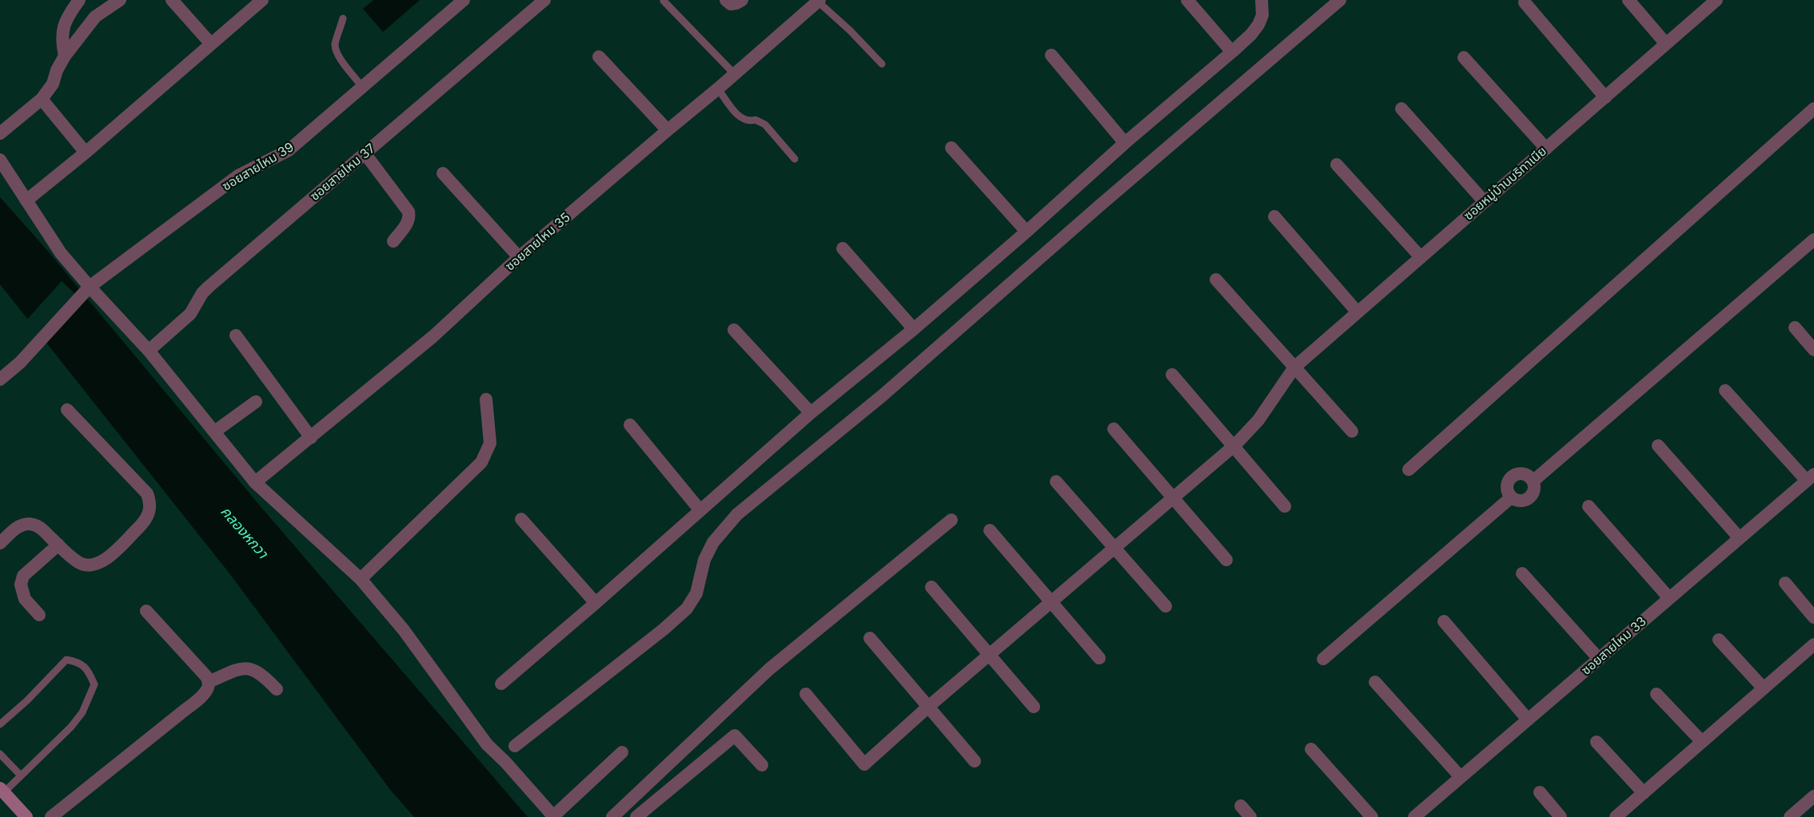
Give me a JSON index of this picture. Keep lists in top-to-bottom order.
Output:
{
  "streets": {
    "street": [
      "ซอยสายไหม 39",
      "ซอยสายไหม 37",
      "ซอยหมู่บ้านบริทาเนีย",
      "ซอยสายไหม 35",
      "ซอยสายไหม 33"
    ]
  },
  "water": ["คลองหกวา"]
}
